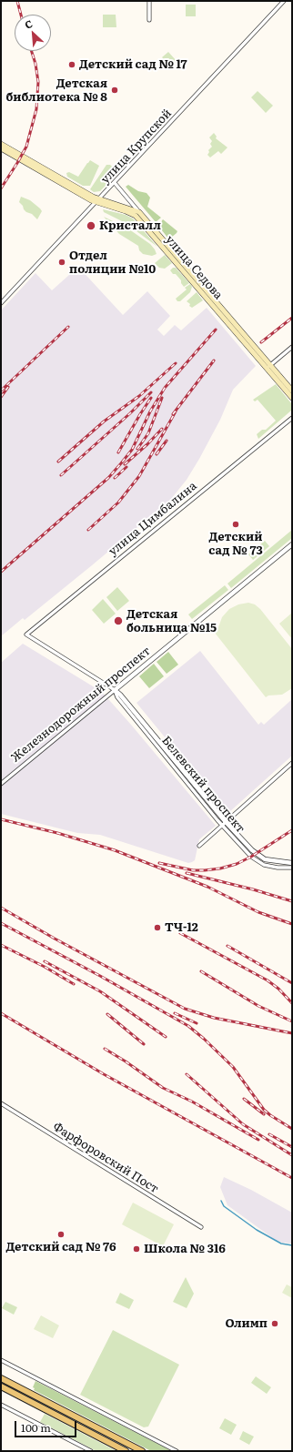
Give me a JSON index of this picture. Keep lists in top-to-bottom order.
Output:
{
  "streets": {
    "main road": ["улица Седова"],
    "street": [
      "улица Крупской",
      "улица Цимбалина",
      "Железнодорожный проспект",
      "Белевский проспект",
      "Фарфоровский Пост"
    ]
  },
  "crossings": [
    ["улица Крупской", "улица Седова"],
    ["улица Цимбалина", "Белевский проспект"],
    ["Железнодорожный проспект", "Белевский проспект"]
  ],
  "places": [
    "Детский сад № 17",
    "Детская библиотека № 8",
    "Кристалл",
    "Отдел полиции №10",
    "Детский сад № 73",
    "Детская больница №15",
    "ТЧ-12",
    "Детский сад № 76",
    "Школа № 316",
    "Олимп"
  ],
  "scale_bar": "100 m",
  "north": "top left"
}
